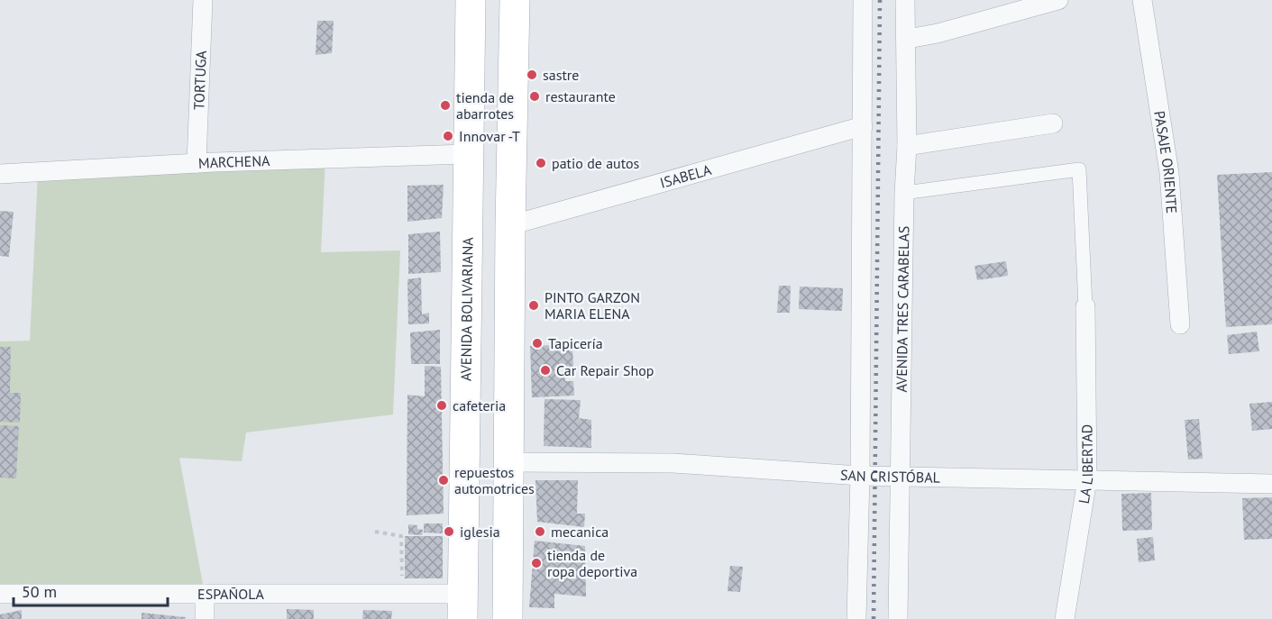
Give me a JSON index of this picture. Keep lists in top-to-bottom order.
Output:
{
  "streets": {
    "main road": ["AVENIDA BOLIVARIANA"],
    "street": [
      "TORTUGA",
      "MARCHENA",
      "PASAJE ORIENTE",
      "ISABELA",
      "AVENIDA TRES CARABELAS",
      "LA LIBERTAD",
      "SAN CRISTÓBAL",
      "ESPAÑOLA"
    ]
  },
  "crossings": [
    ["TORTUGA", "MARCHENA"],
    ["MARCHENA", "AVENIDA BOLIVARIANA"],
    ["AVENIDA TRES CARABELAS", "SAN CRISTÓBAL"],
    ["AVENIDA BOLIVARIANA", "ESPAÑOLA"],
    ["LA LIBERTAD", "SAN CRISTÓBAL"]
  ],
  "places": [
    "sastre",
    "restaurante",
    "tienda de abarrotes",
    "Innovar -T",
    "patio de autos",
    "PINTO GARZON MARIA ELENA",
    "Tapicería",
    "Car Repair Shop",
    "cafeteria",
    "repuestos automotrices",
    "iglesia",
    "mecanica",
    "tienda de ropa deportiva"
  ],
  "scale_bar": "50 m"
}
